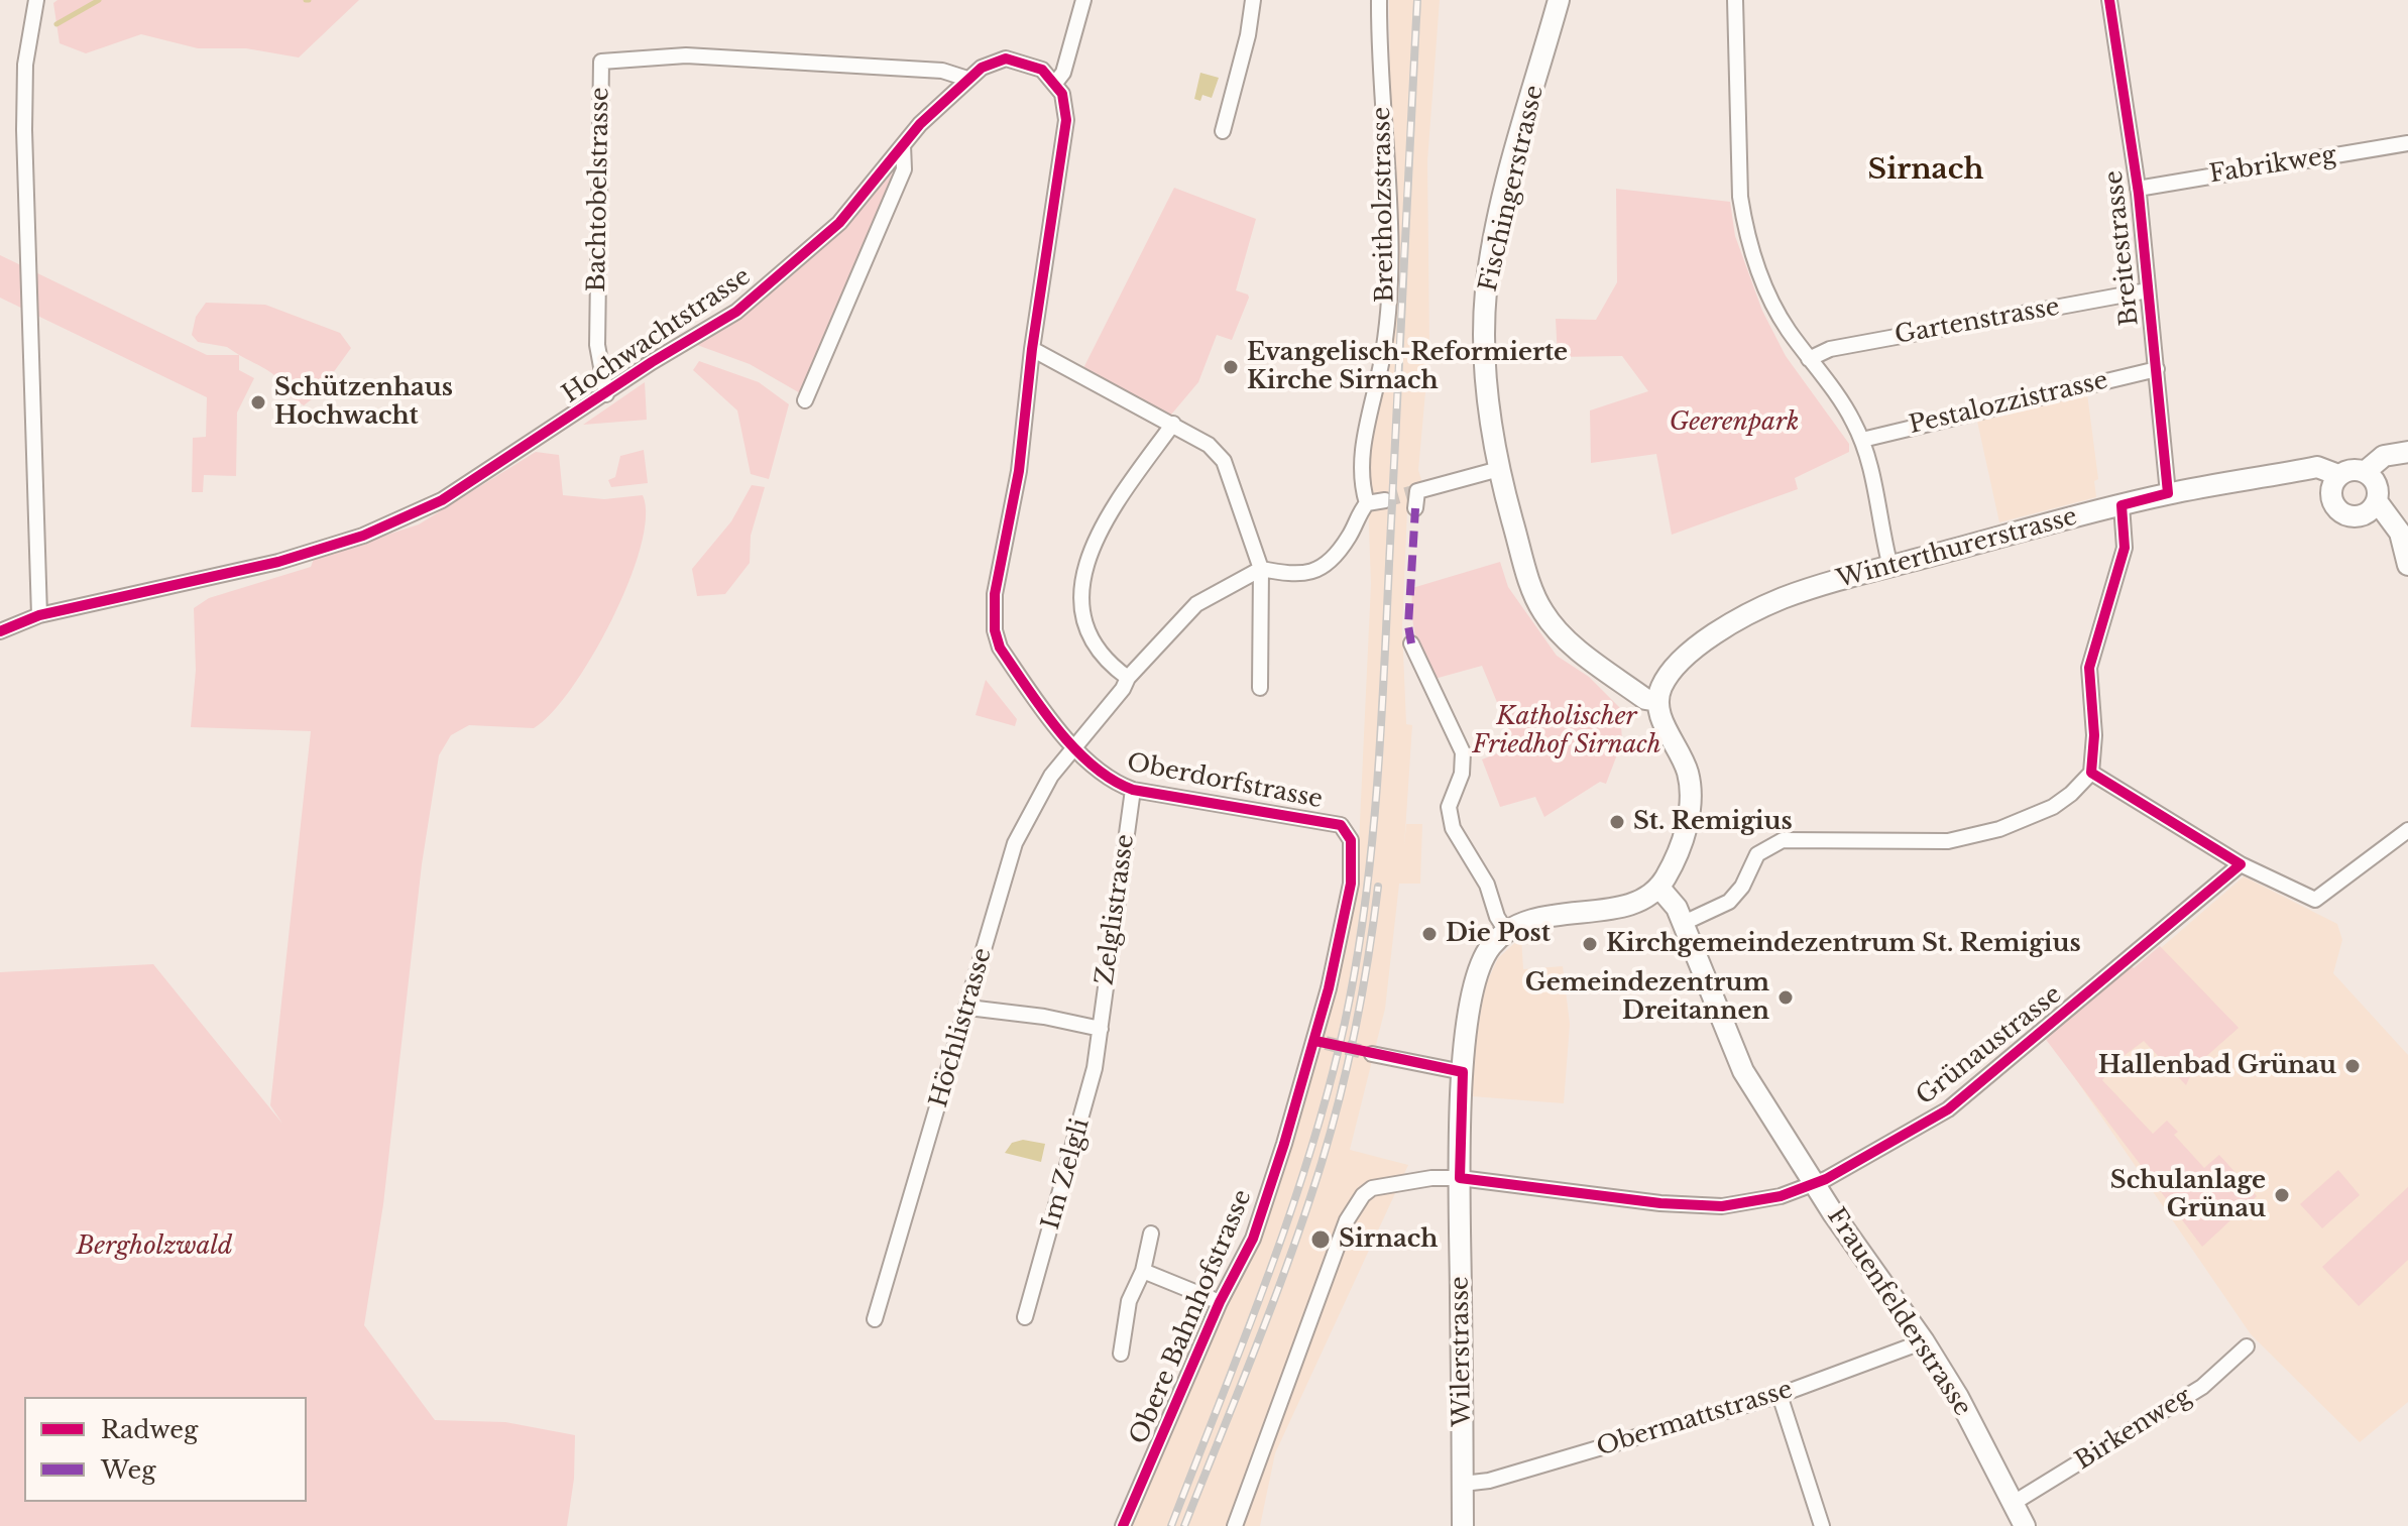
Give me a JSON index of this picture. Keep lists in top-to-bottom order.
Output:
{
  "streets": {
    "main road": [
      "Fischingerstrasse",
      "Winterthurerstrasse",
      "Frauenfelderstrasse",
      "Wilerstrasse"
    ],
    "street": [
      "Fabrikweg",
      "Bachtobelstrasse",
      "Breitholzstrasse",
      "Breitestrasse",
      "Gartenstrasse",
      "Hochwachtstrasse",
      "Pestalozzistrasse",
      "Oberdorfstrasse",
      "Zelglistrasse",
      "Höchlistrasse",
      "Grünaustrasse",
      "Im Zelgli",
      "Obere Bahnhofstrasse",
      "Obermattstrasse",
      "Birkenweg"
    ]
  },
  "crossings": [
    ["Fabrikweg", "Breitestrasse"],
    ["Fischingerstrasse", "Winterthurerstrasse"],
    ["Bachtobelstrasse", "Hochwachtstrasse"],
    ["Breitestrasse", "Gartenstrasse"],
    ["Breitestrasse", "Pestalozzistrasse"],
    ["Breitestrasse", "Winterthurerstrasse"],
    ["Oberdorfstrasse", "Zelglistrasse"],
    ["Oberdorfstrasse", "Höchlistrasse"],
    ["Oberdorfstrasse", "Obere Bahnhofstrasse"],
    ["Zelglistrasse", "Im Zelgli"],
    ["Grünaustrasse", "Frauenfelderstrasse"],
    ["Grünaustrasse", "Wilerstrasse"],
    ["Frauenfelderstrasse", "Obermattstrasse"],
    ["Frauenfelderstrasse", "Birkenweg"],
    ["Wilerstrasse", "Obermattstrasse"]
  ],
  "districts": ["Sirnach"],
  "parks": ["Geerenpark", "Katholischer Friedhof Sirnach", "Bergholzwald"],
  "places": [
    "Evangelisch-Reformierte Kirche Sirnach",
    "Schützenhaus Hochwacht",
    "St. Remigius",
    "Die Post",
    "Kirchgemeindezentrum St. Remigius",
    "Gemeindezentrum Dreitannen",
    "Hallenbad Grünau",
    "Schulanlage Grünau",
    "Sirnach"
  ],
  "legend": ["Radweg", "Weg"]
}
